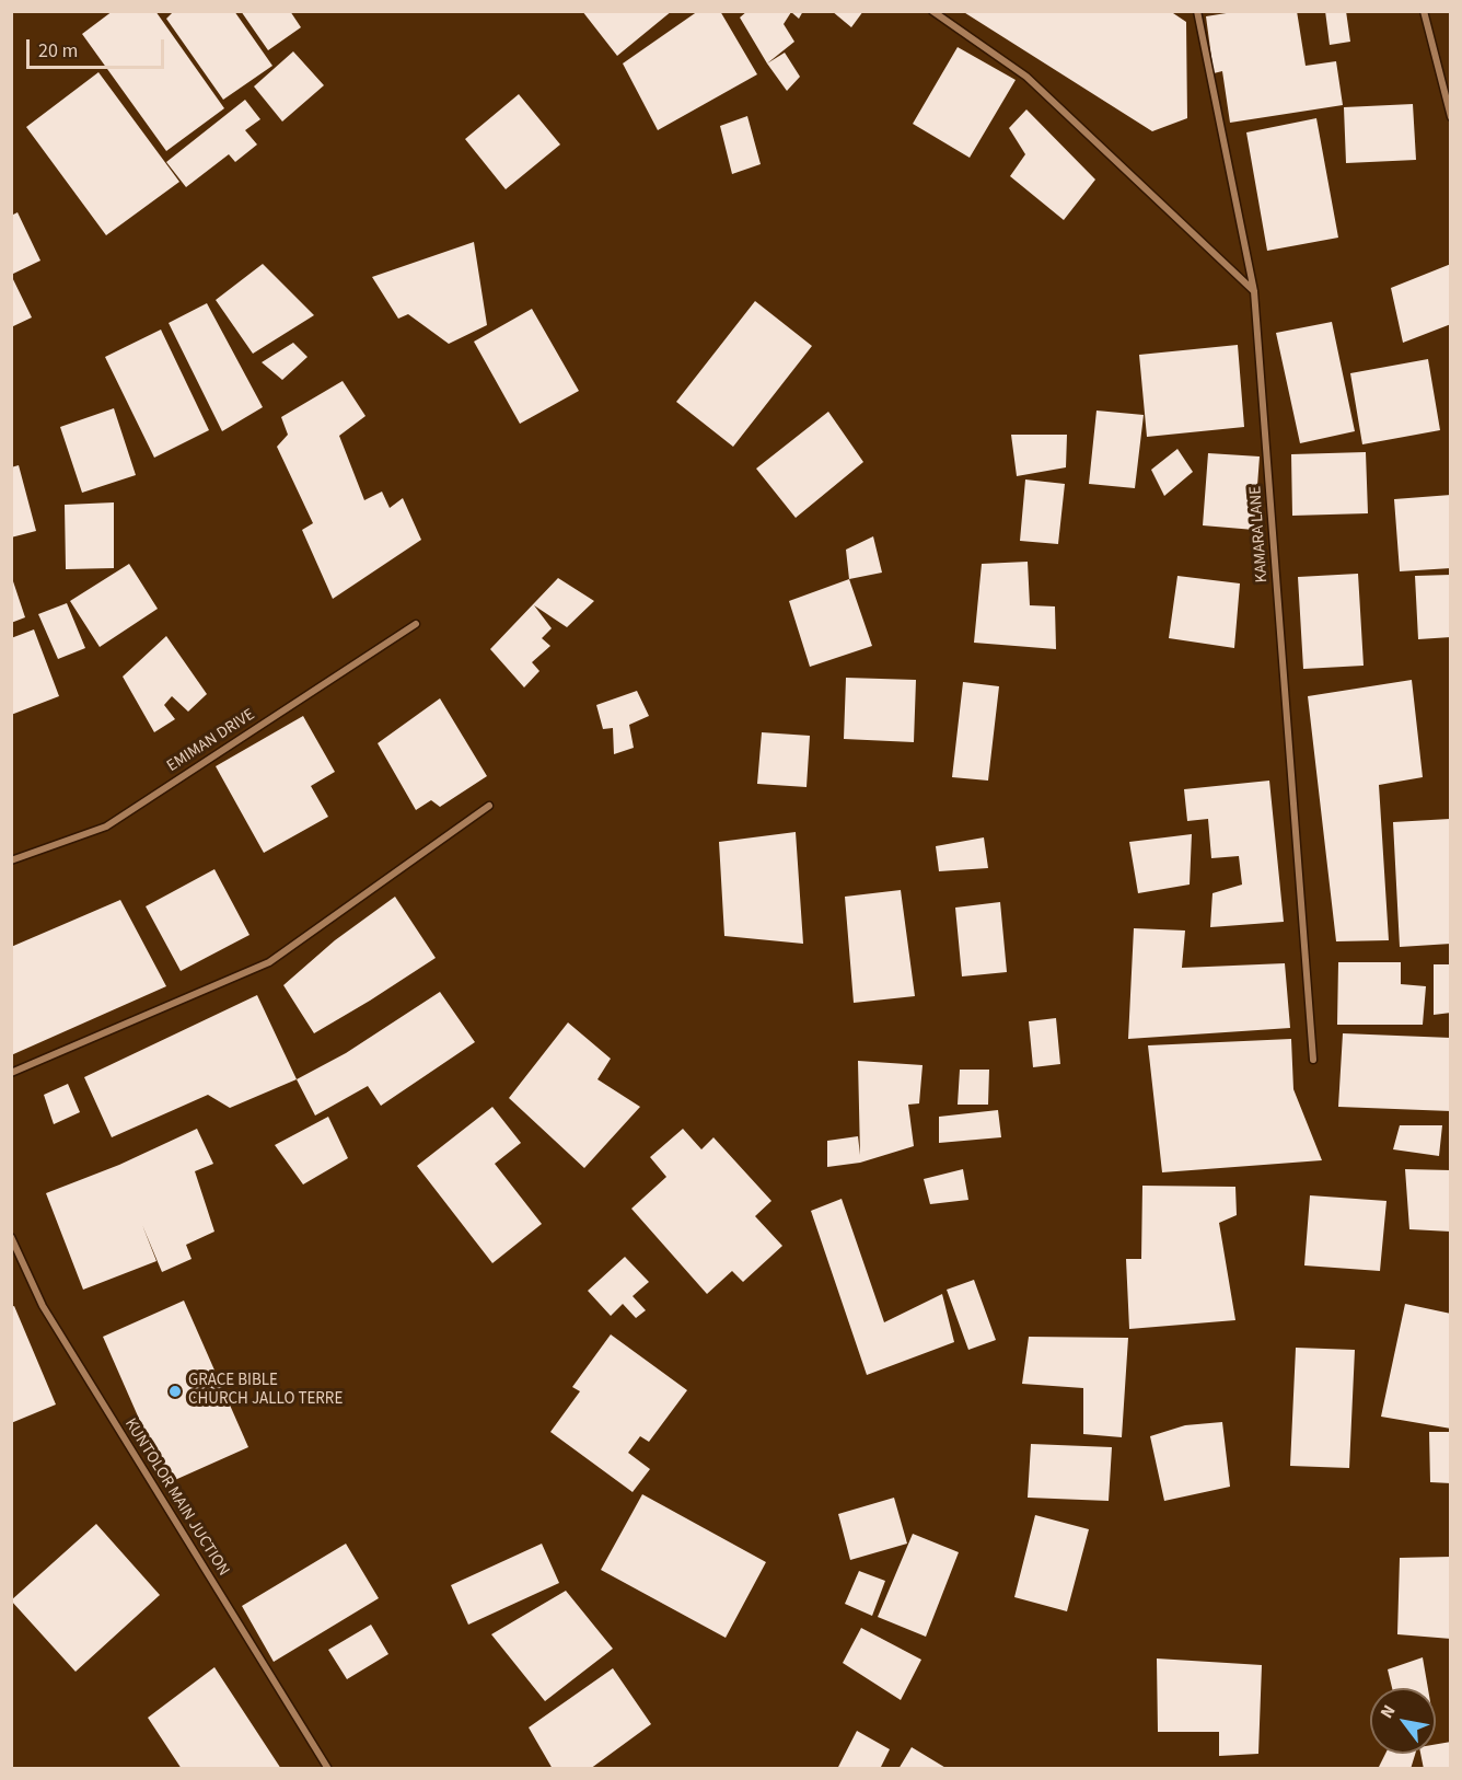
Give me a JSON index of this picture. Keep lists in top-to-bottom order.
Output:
{
  "streets": {
    "street": ["KAMARA LANE", "EMIMAN DRIVE", "KUNTOLOR MAIN JUCTION"]
  },
  "places": ["GRACE BIBLE CHURCH JALLO TERRE"],
  "scale_bar": "20 m",
  "north": "top left"
}
